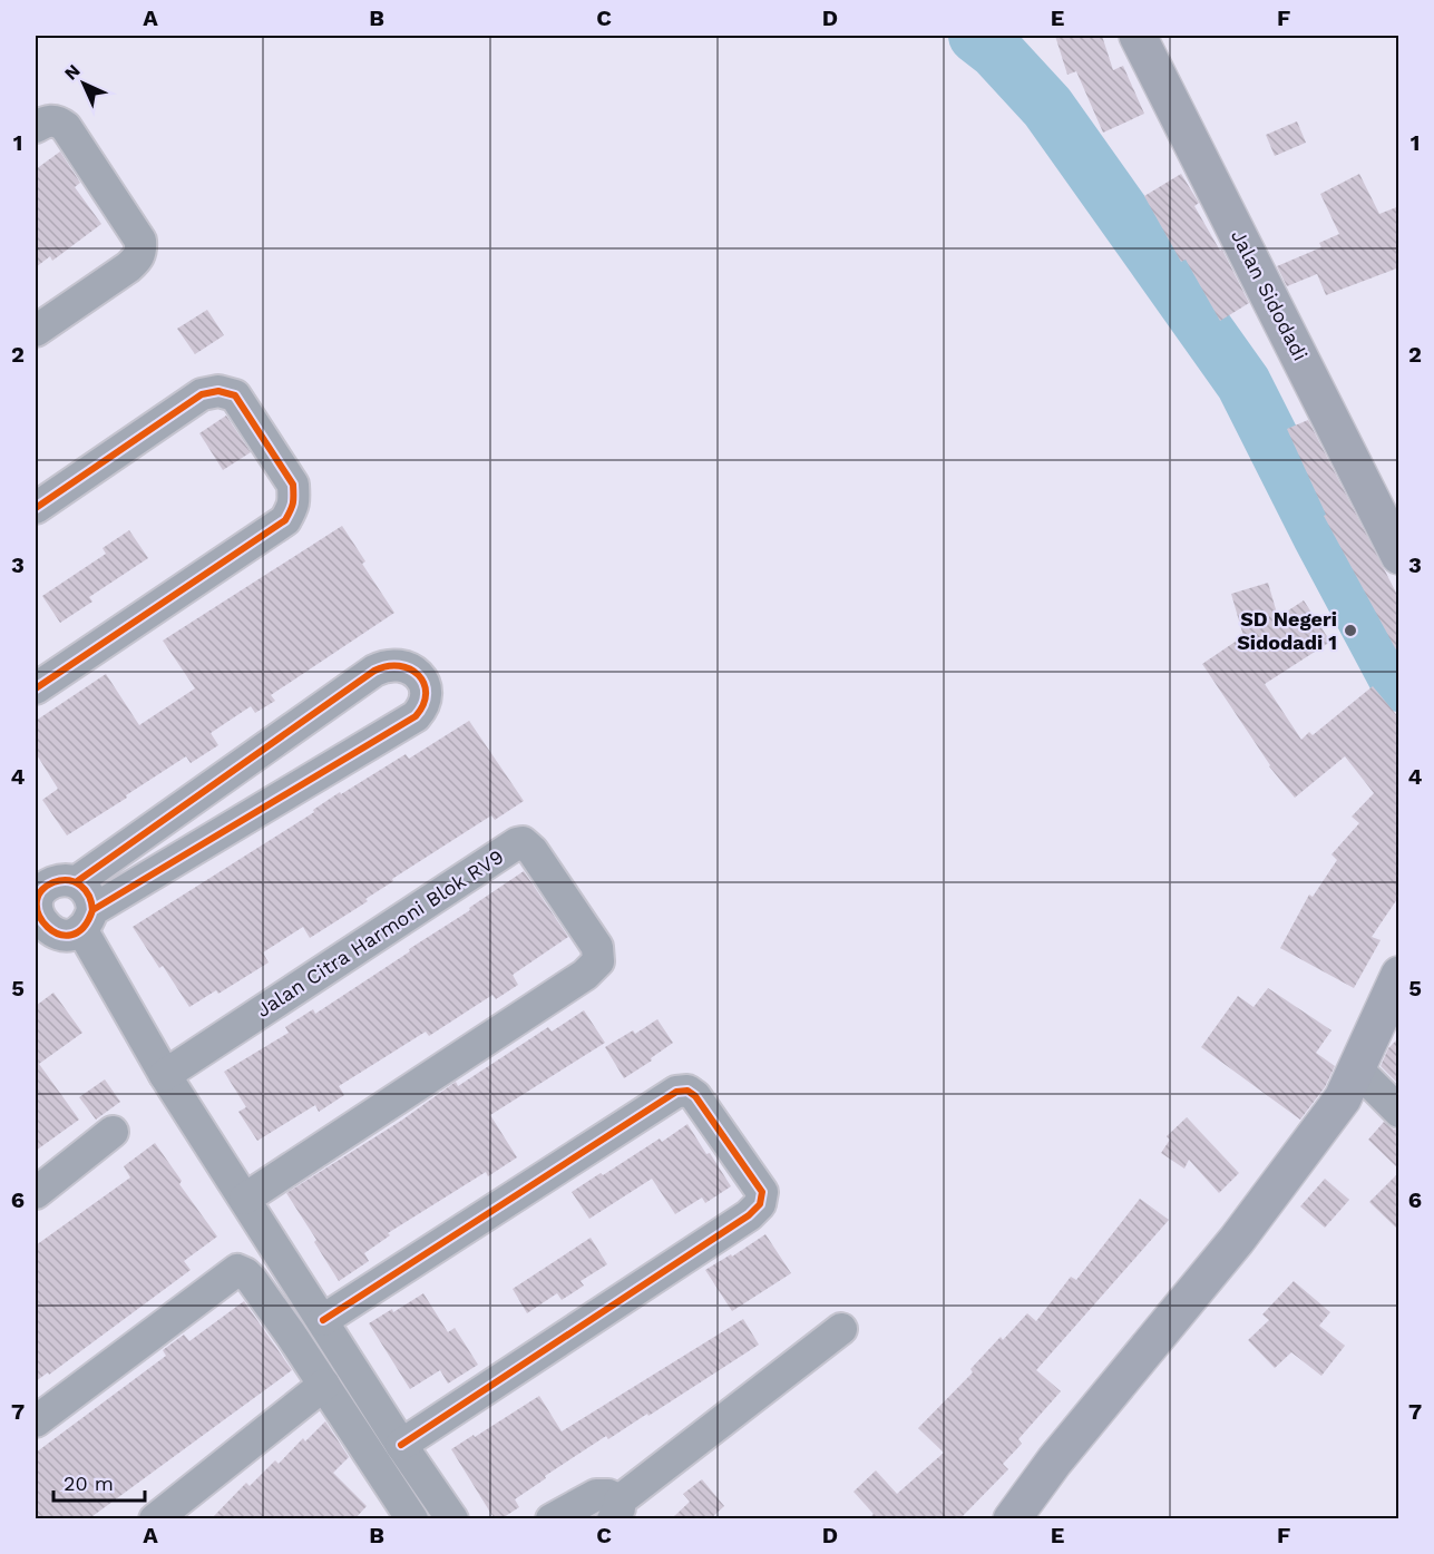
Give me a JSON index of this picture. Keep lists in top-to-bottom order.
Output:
{
  "streets": {
    "street": ["Jalan Sidodadi", "Jalan Citra Harmoni Blok RV9"]
  },
  "places": ["SD Negeri Sidodadi 1"],
  "scale_bar": "20 m",
  "north": "top left",
  "grid": {
    "columns": [
      "A",
      "B",
      "C",
      "D",
      "E",
      "F"
    ],
    "rows": [
      "1",
      "2",
      "3",
      "4",
      "5",
      "6",
      "7"
    ]
  }
}
